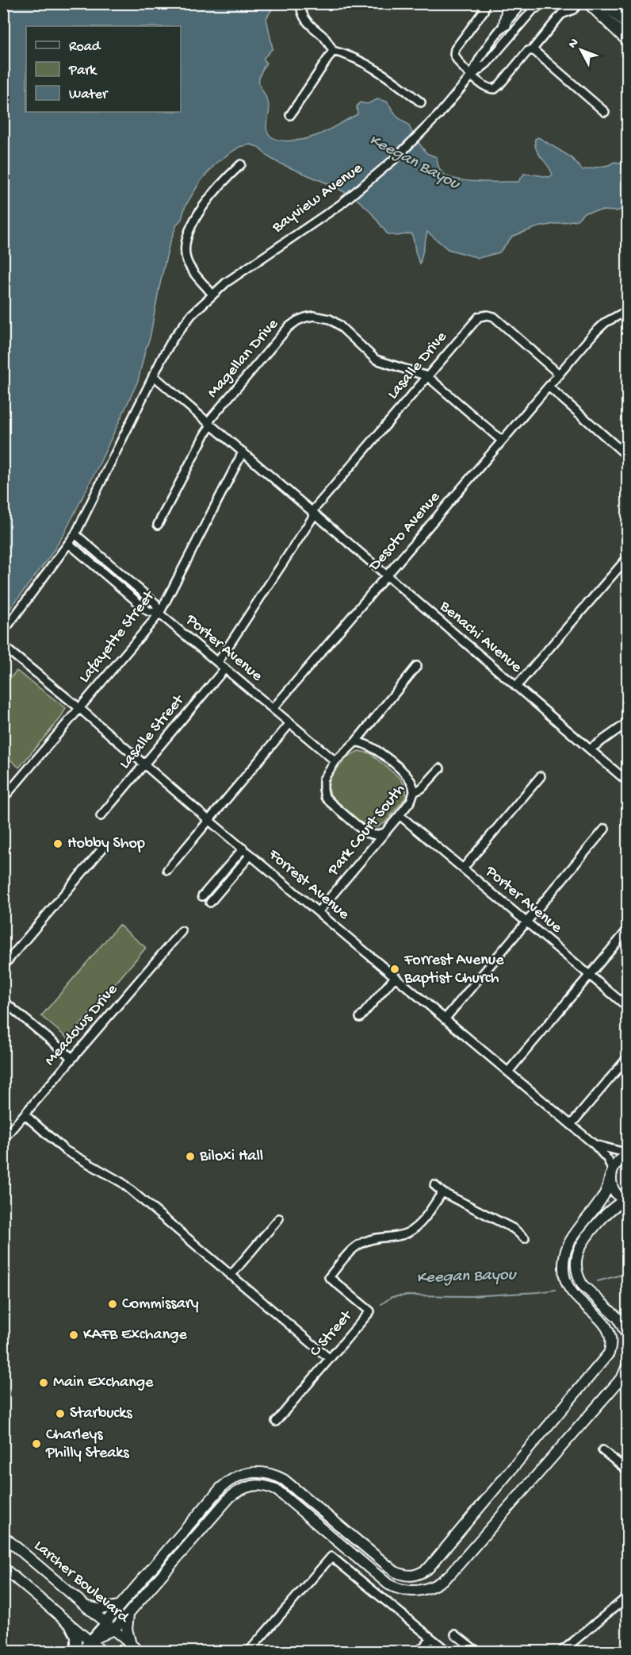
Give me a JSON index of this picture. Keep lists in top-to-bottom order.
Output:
{
  "streets": {
    "main road": ["Larcher Boulevard"],
    "street": [
      "Bayview Avenue",
      "Magellan Drive",
      "Lasalle Drive",
      "Desoto Avenue",
      "Lafayette Street",
      "Benachi Avenue",
      "Porter Avenue",
      "Lasalle Street",
      "Park Court South",
      "Forrest Avenue",
      "Meadows Drive",
      "C Street"
    ]
  },
  "crossings": [
    ["Bayview Avenue", "Benachi Avenue"],
    ["Magellan Drive", "Lasalle Drive"],
    ["Magellan Drive", "Benachi Avenue"],
    ["Lasalle Drive", "Desoto Avenue"],
    ["Lasalle Drive", "Benachi Avenue"],
    ["Desoto Avenue", "Benachi Avenue"],
    ["Desoto Avenue", "Porter Avenue"],
    ["Lafayette Street", "Benachi Avenue"],
    ["Lafayette Street", "Porter Avenue"],
    ["Lafayette Street", "Forrest Avenue"],
    ["Porter Avenue", "Lasalle Street"],
    ["Porter Avenue", "Park Court South"],
    ["Lasalle Street", "Forrest Avenue"],
    ["Park Court South", "Forrest Avenue"]
  ],
  "water": ["Keegan Bayou"],
  "places": [
    "Hobby Shop",
    "Forrest Avenue Baptist Church",
    "Biloxi Hall",
    "Commissary",
    "KAFB Exchange",
    "Main Exchange",
    "Starbucks",
    "Charleys Philly Steaks"
  ],
  "legend": ["Road", "Park", "Water"],
  "north": "top left"
}
